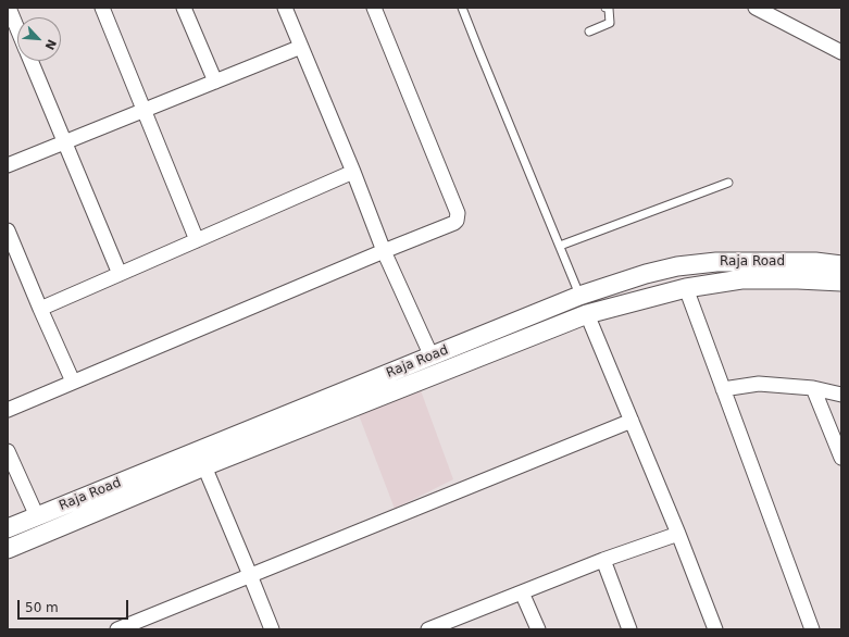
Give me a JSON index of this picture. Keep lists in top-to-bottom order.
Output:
{
  "streets": {
    "street": ["Raja Road"]
  },
  "scale_bar": "50 m",
  "north": "bottom right"
}
